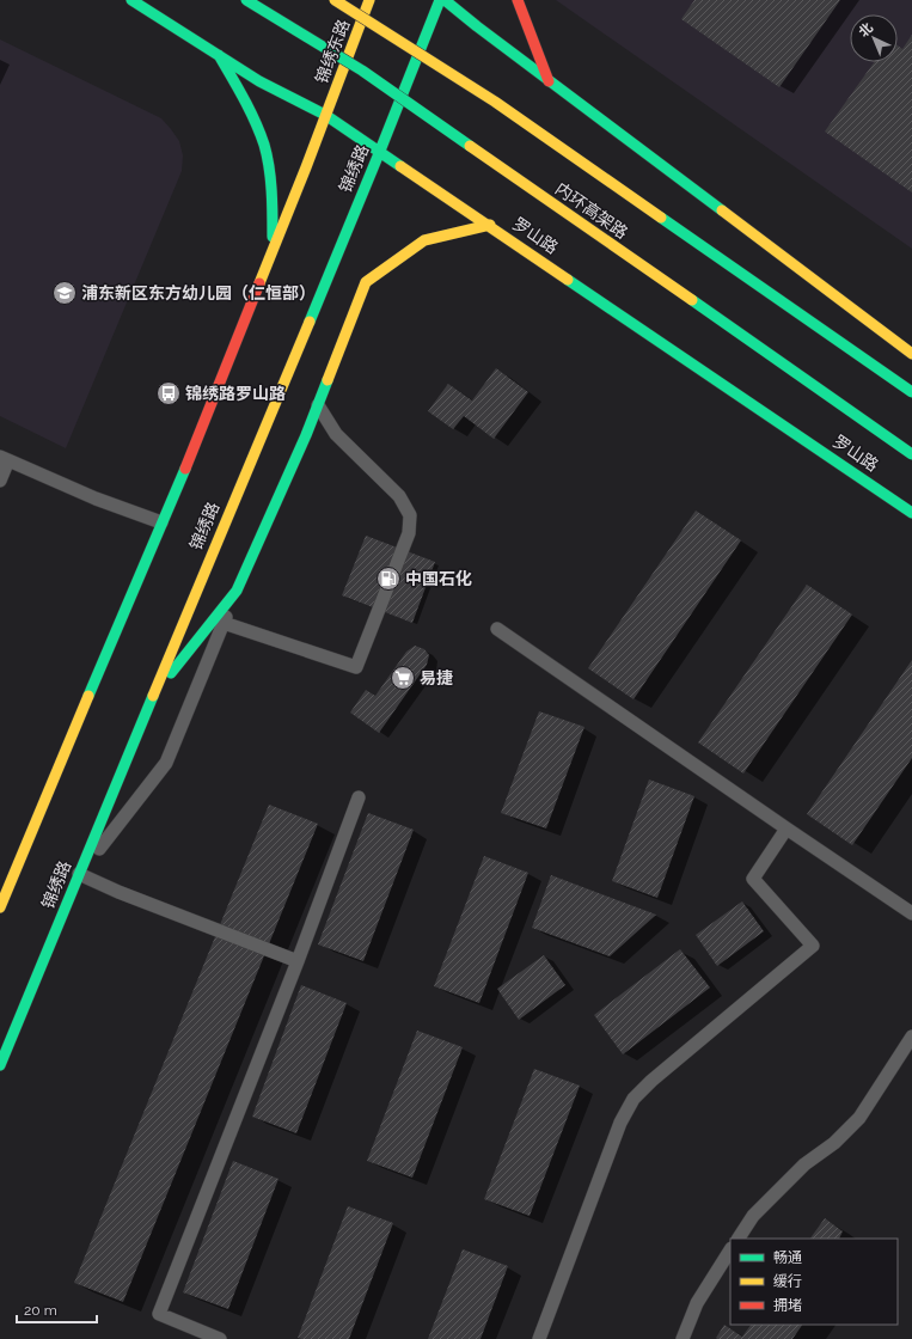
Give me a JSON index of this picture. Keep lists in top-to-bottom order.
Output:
{
  "streets": {
    "main road": [
      "锦绣东路",
      "锦绣路",
      "内环高架路",
      "罗山路"
    ]
  },
  "crossings": [
    ["锦绣东路", "罗山路"],
    ["锦绣路", "罗山路"]
  ],
  "places": {
    "school or university": ["浦东新区东方幼儿园（仁恒部）"],
    "bus stop": ["锦绣路罗山路"],
    "fuel station": ["中国石化"],
    "supermarket": ["易捷"]
  },
  "legend": ["畅通", "缓行", "拥堵"],
  "scale_bar": "20 m",
  "north": "top left"
}
